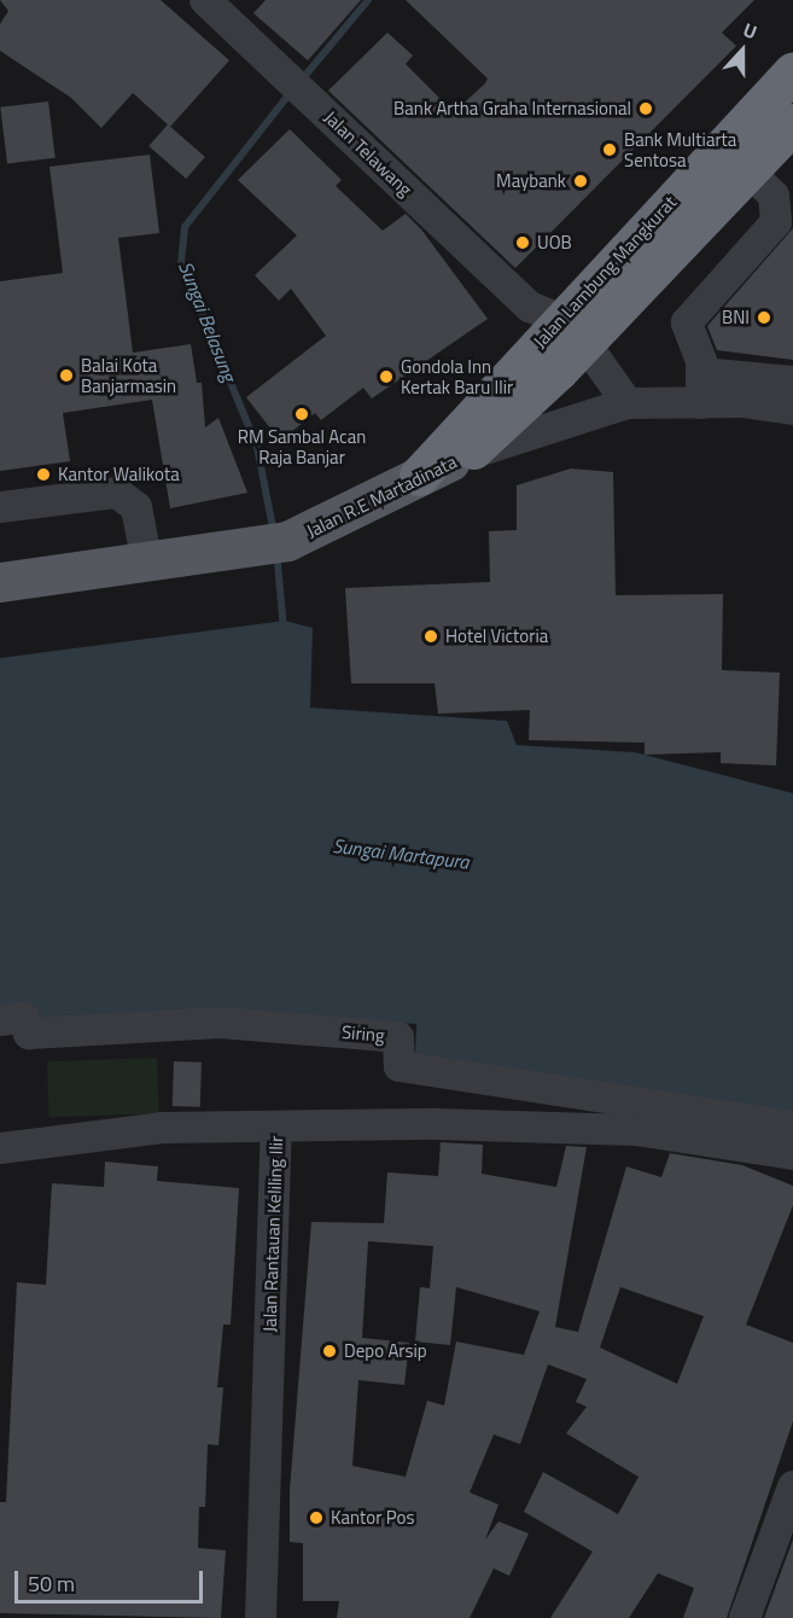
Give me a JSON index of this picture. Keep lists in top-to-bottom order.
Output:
{
  "streets": {
    "highway": ["Jalan Lambung Mangkurat"],
    "main road": ["Jalan R.E Martadinata"],
    "street": ["Jalan Telawang", "Siring", "Jalan Rantauan Keliling Ilir"]
  },
  "crossings": [
    ["Jalan Telawang", "Jalan Lambung Mangkurat"],
    ["Jalan Lambung Mangkurat", "Jalan R.E Martadinata"]
  ],
  "water": ["Sungai Belasung", "Sungai Martapura"],
  "places": [
    "Bank Artha Graha Internasional",
    "Bank Multiarta Sentosa",
    "Maybank",
    "UOB",
    "BNI",
    "Balai Kota Banjarmasin",
    "Gondola Inn Kertak Baru Ilir",
    "RM Sambal Acan Raja Banjar",
    "Kantor Walikota",
    "Hotel Victoria",
    "Depo Arsip",
    "Kantor Pos"
  ],
  "scale_bar": "50 m",
  "north": "top"
}
